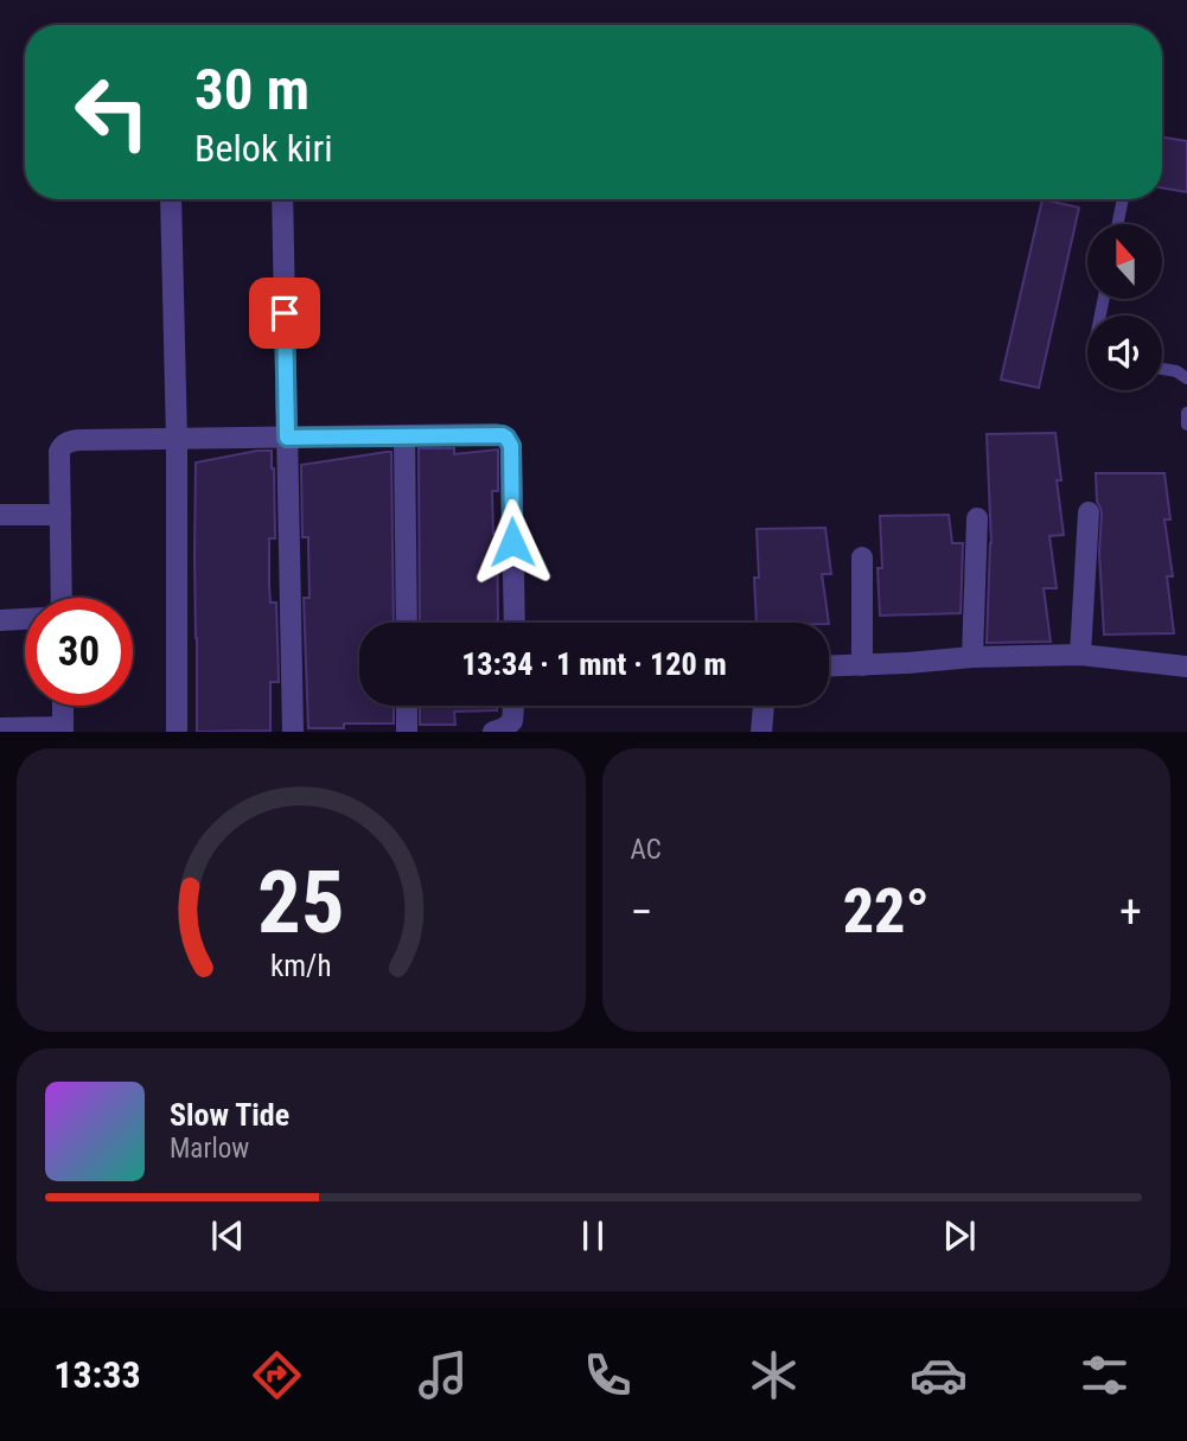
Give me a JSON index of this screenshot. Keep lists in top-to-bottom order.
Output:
{
  "north": "top",
  "page": {
    "turn": ["30 m", "Belok kiri"],
    "limit": "30",
    "trip": "13:34 · 1 mnt · 120 m",
    "tile": "AC",
    "heat": ["−", "22°", "+"],
    "song": ["Slow Tide", "Marlow"],
    "tabs": "13:33",
    "gauge": ["25", "km/h"]
  }
}
